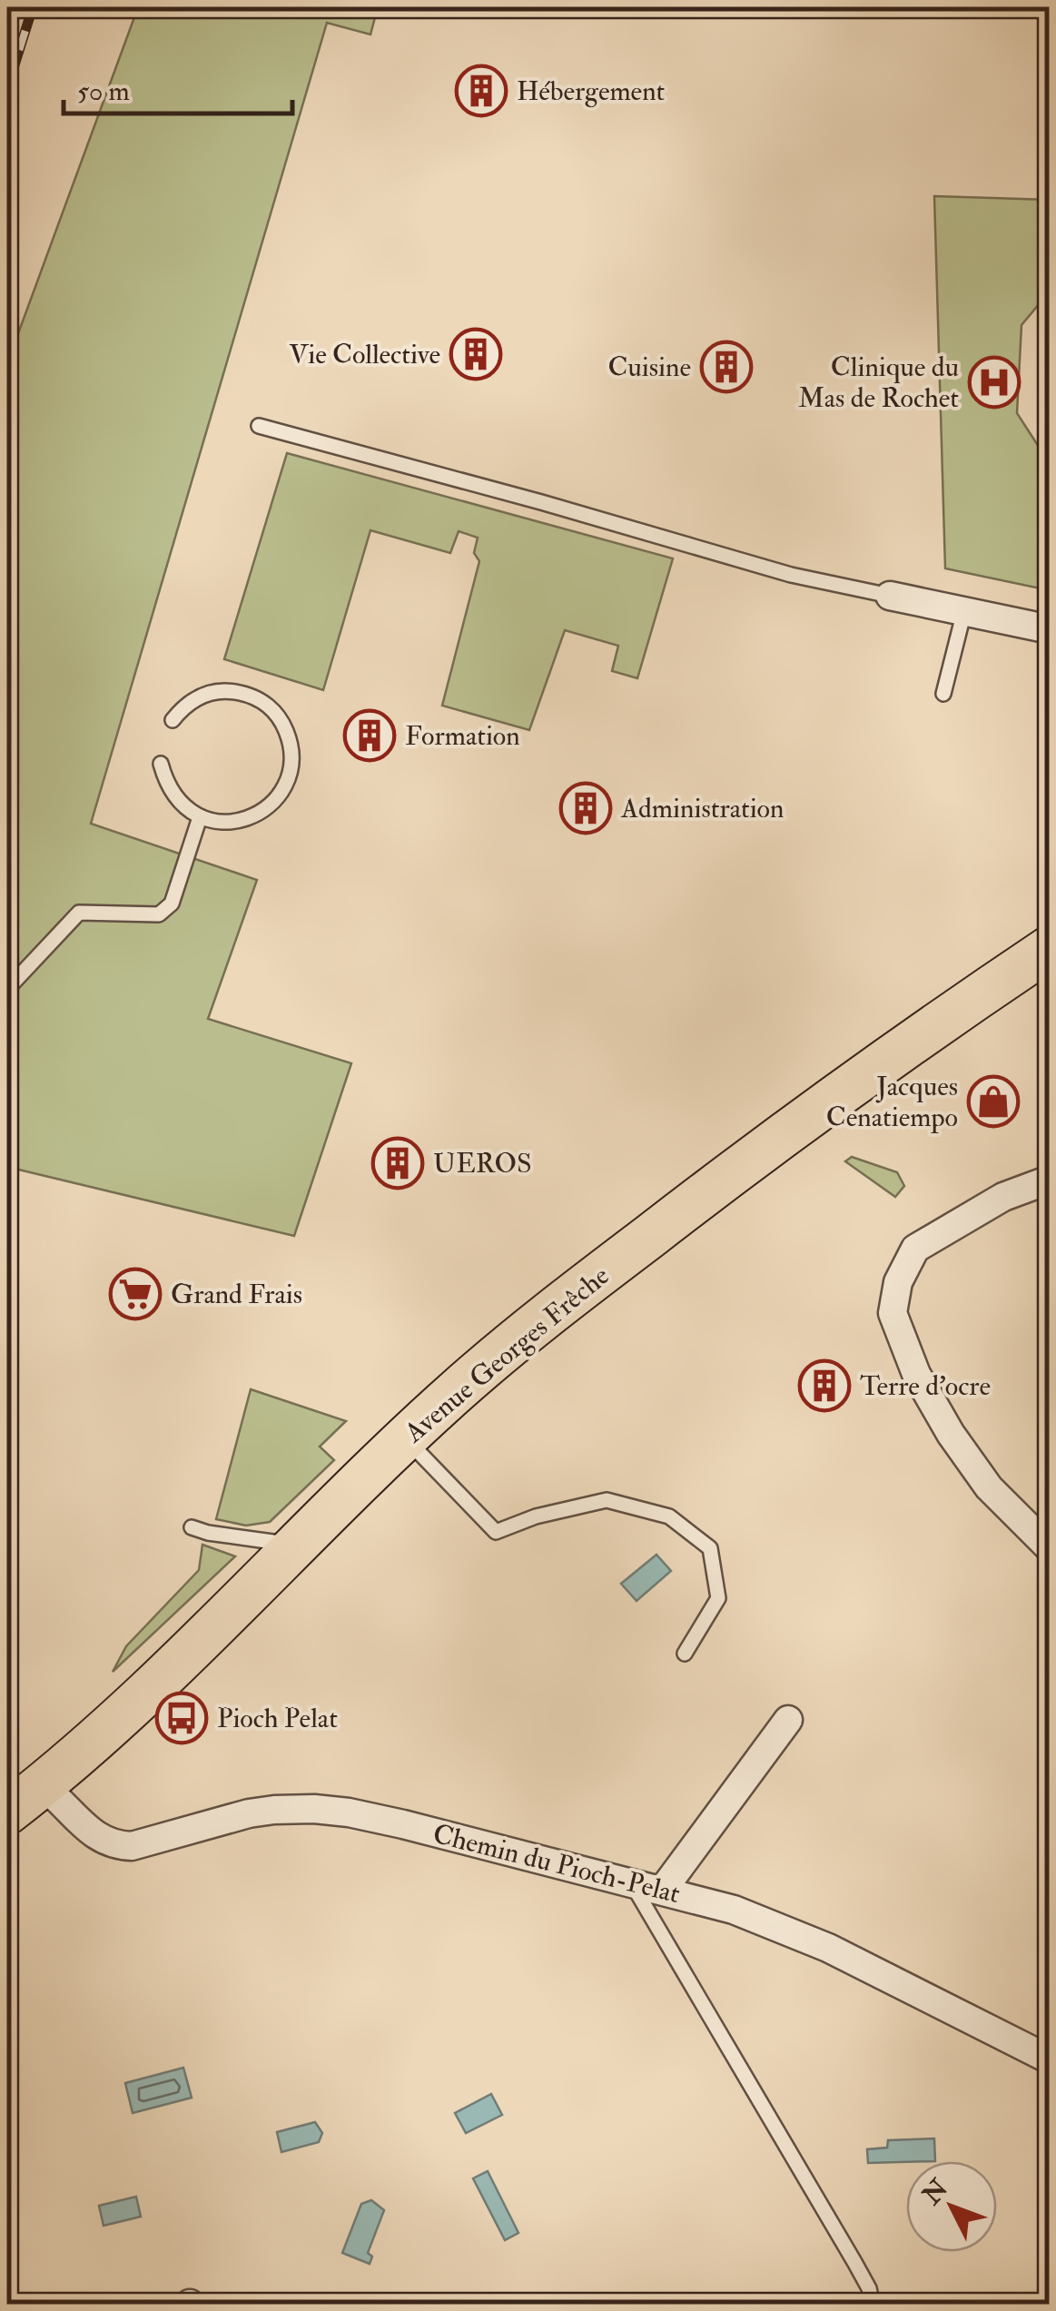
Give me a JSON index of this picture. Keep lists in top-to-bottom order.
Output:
{
  "streets": {
    "main road": ["Avenue Georges Frêche"],
    "street": ["Chemin du Pioch-Pelat"]
  },
  "crossings": [
    ["Avenue Georges Frêche", "Chemin du Pioch-Pelat"]
  ],
  "places": {
    "building": [
      "Hébergement",
      "Vie Collective",
      "Cuisine",
      "Formation",
      "Administration",
      "UEROS",
      "Terre d'ocre"
    ],
    "hospital": ["Clinique du Mas de Rochet"],
    "shop": ["Jacques Cenatiempo"],
    "supermarket": ["Grand Frais"],
    "bus stop": ["Pioch Pelat"]
  },
  "scale_bar": "50 m",
  "north": "top left"
}
